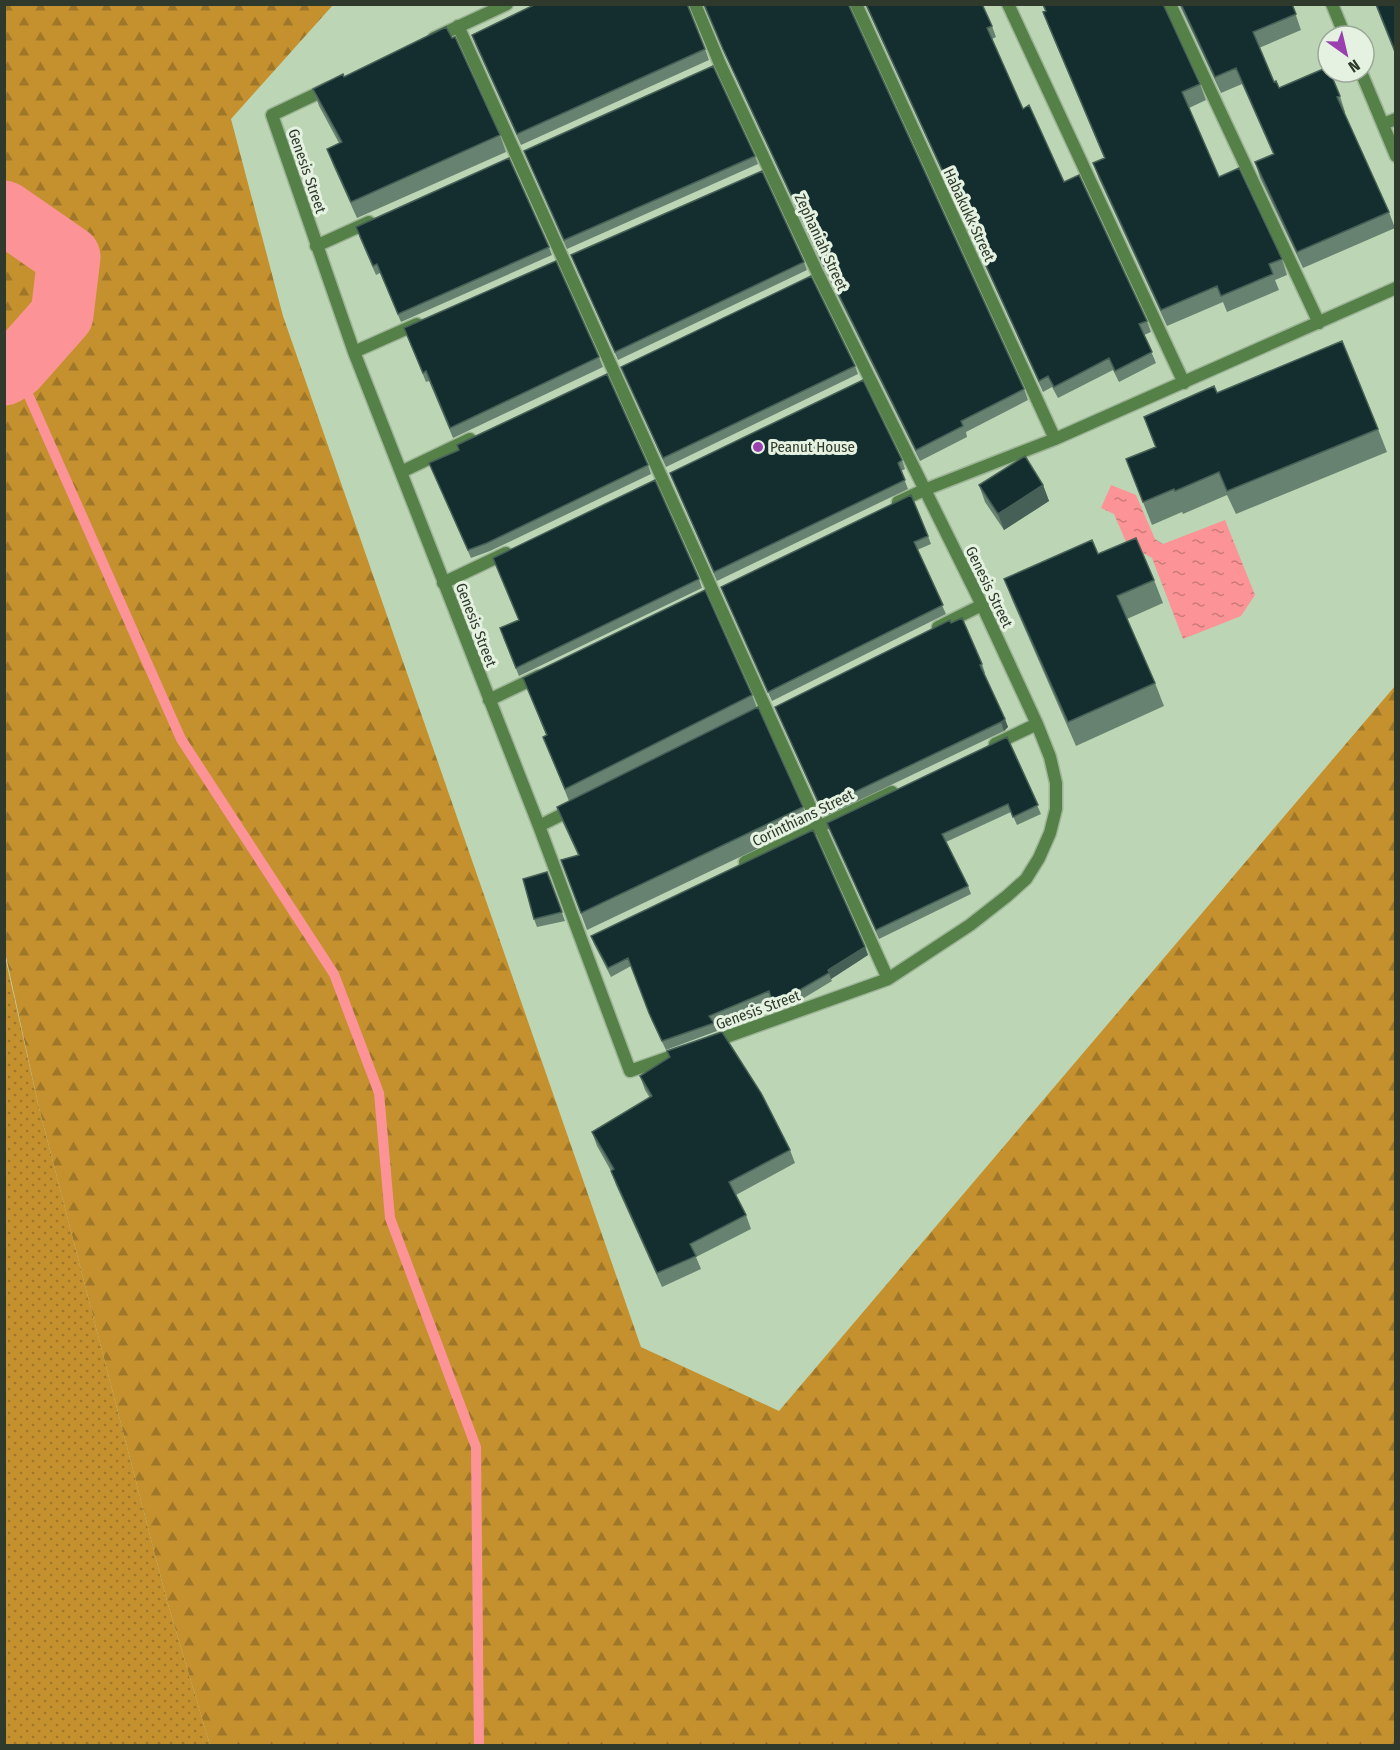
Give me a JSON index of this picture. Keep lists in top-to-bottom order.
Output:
{
  "streets": {
    "street": [
      "Genesis Street",
      "Habakukk Street",
      "Zephaniah Street",
      "Corinthians Street"
    ]
  },
  "crossings": [
    ["Genesis Street", "Zephaniah Street"]
  ],
  "places": ["Peanut House"],
  "north": "bottom right"
}
